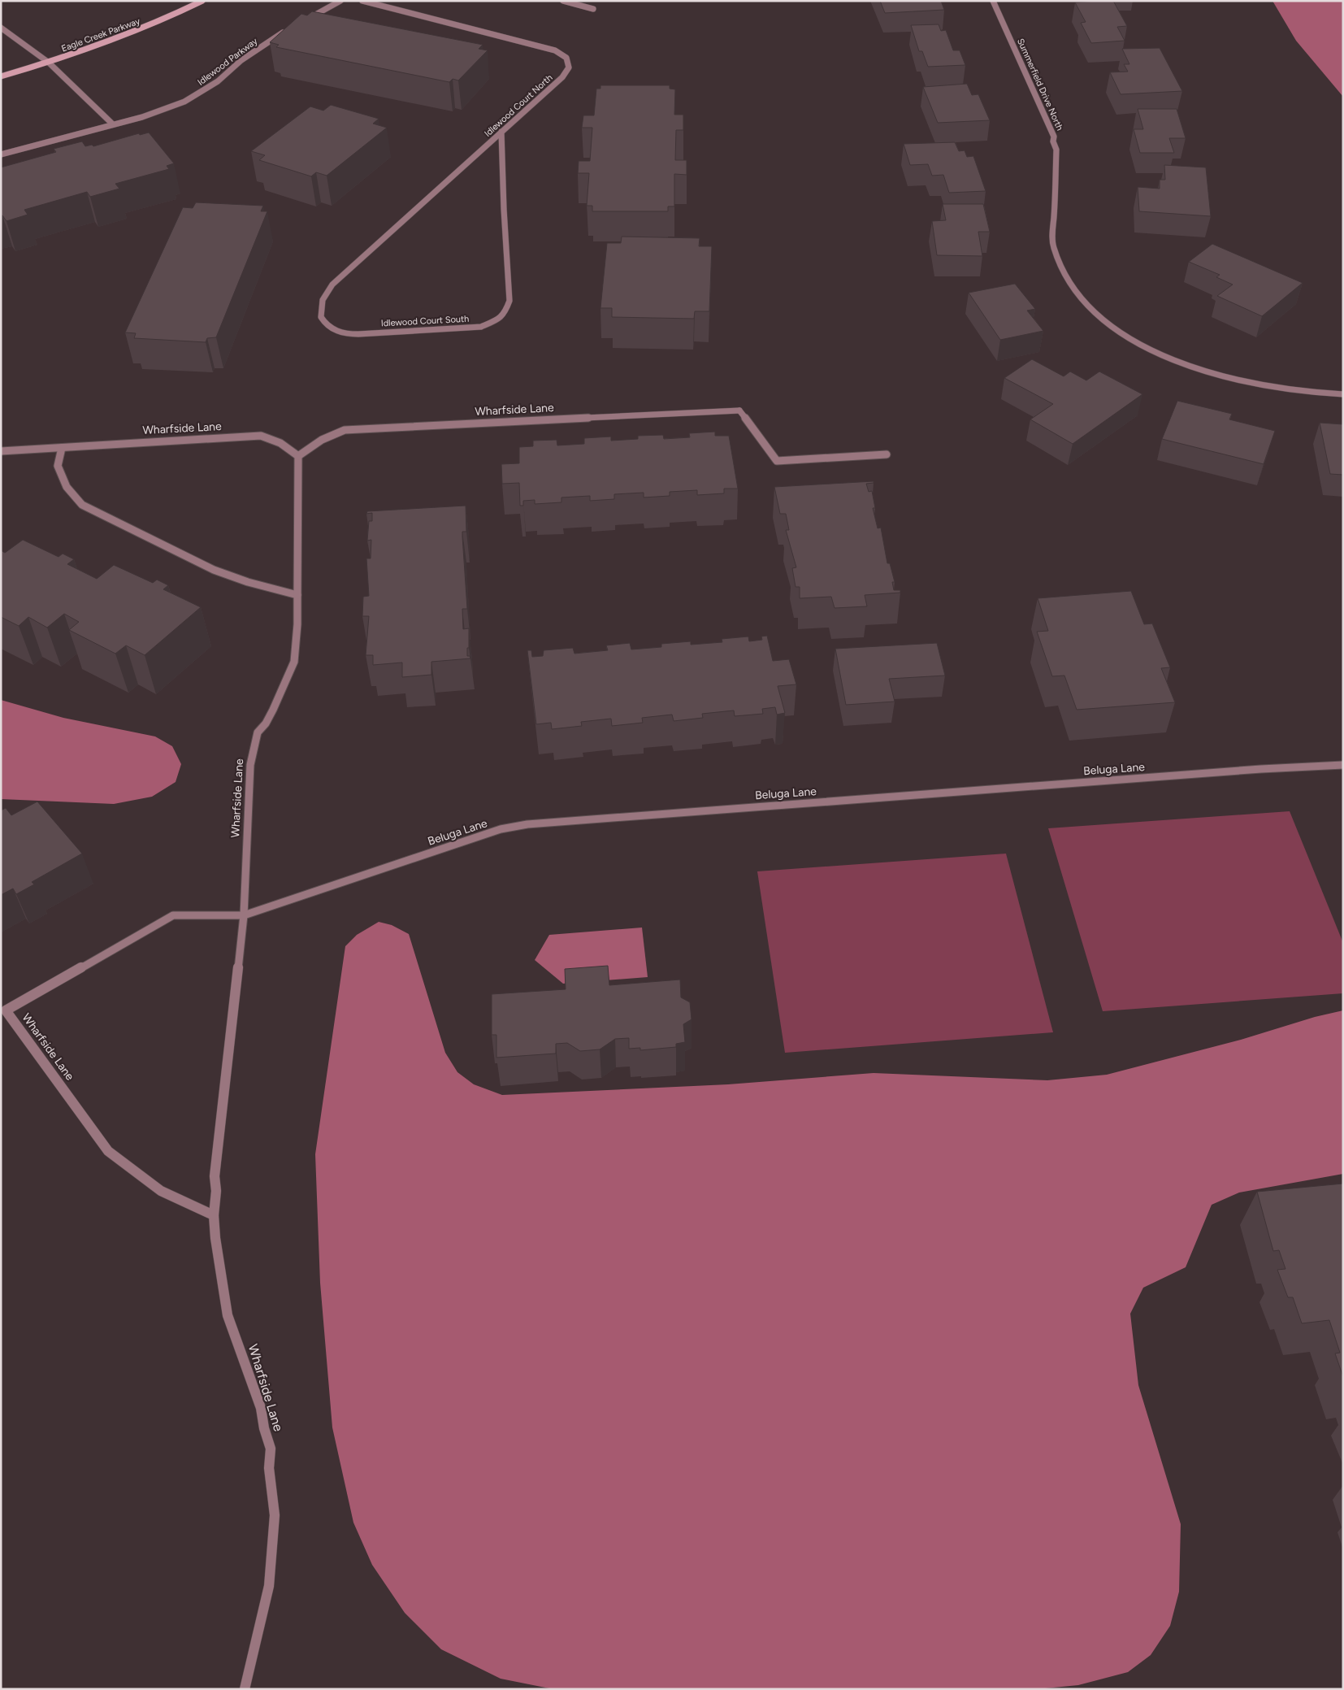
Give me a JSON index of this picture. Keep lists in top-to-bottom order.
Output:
{
  "streets": {
    "street": [
      "Eagle Creek Parkway",
      "Idlewood Parkway",
      "Summerfield Drive North",
      "Idlewood Court North",
      "Idlewood Court South",
      "Wharfside Lane",
      "Beluga Lane"
    ]
  },
  "crossings": [
    ["Idlewood Court North", "Idlewood Court South"],
    ["Wharfside Lane", "Beluga Lane"]
  ]
}
